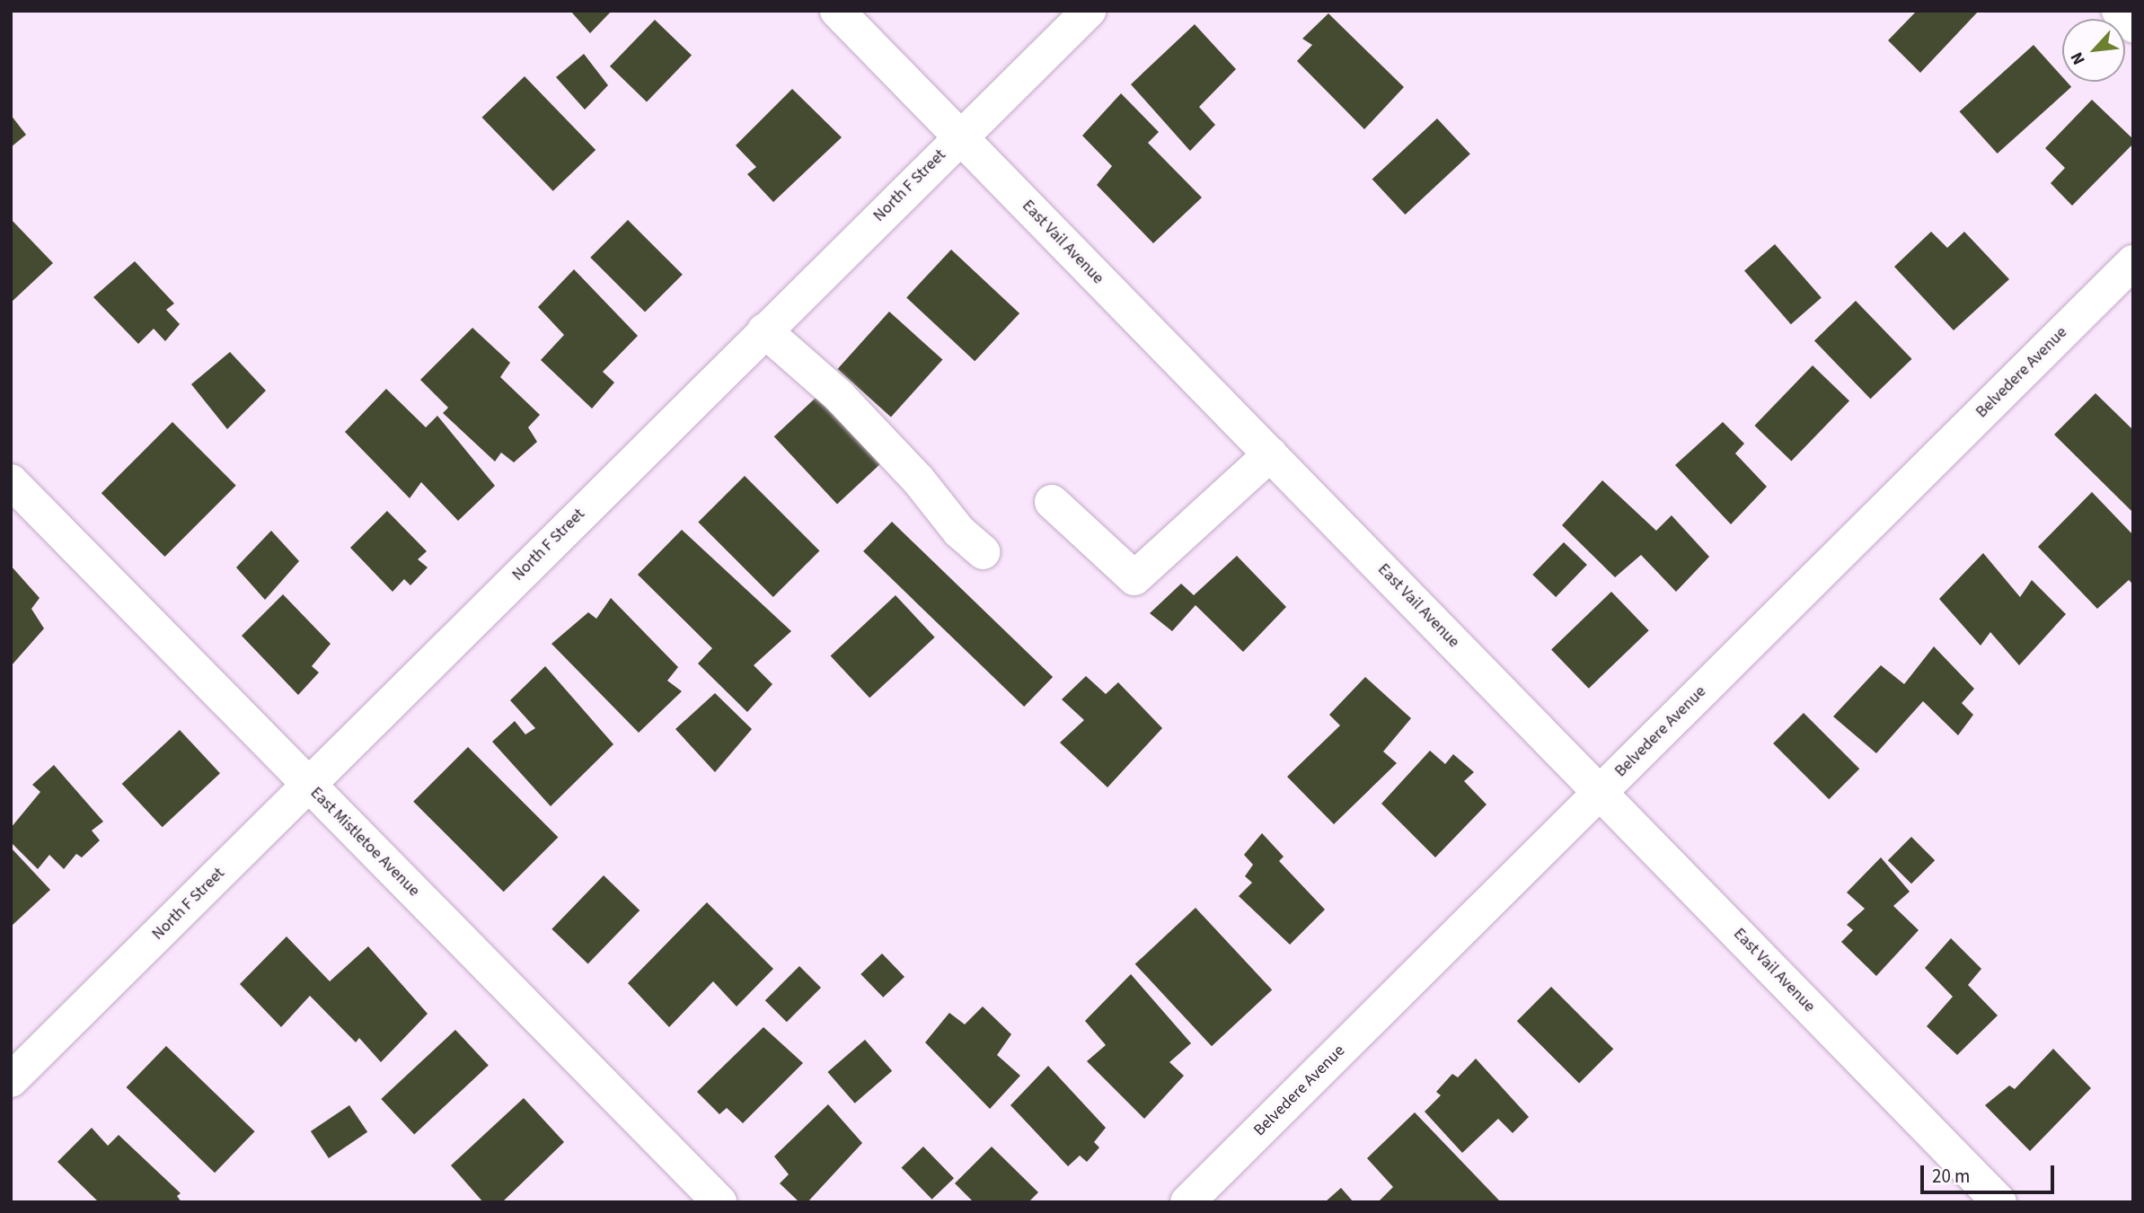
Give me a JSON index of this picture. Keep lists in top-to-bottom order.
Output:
{
  "streets": {
    "street": [
      "North F Street",
      "East Vail Avenue",
      "Belvedere Avenue",
      "East Mistletoe Avenue"
    ]
  },
  "crossings": [
    ["North F Street", "East Vail Avenue"],
    ["North F Street", "East Mistletoe Avenue"],
    ["East Vail Avenue", "Belvedere Avenue"]
  ],
  "scale_bar": "20 m",
  "north": "bottom left"
}
